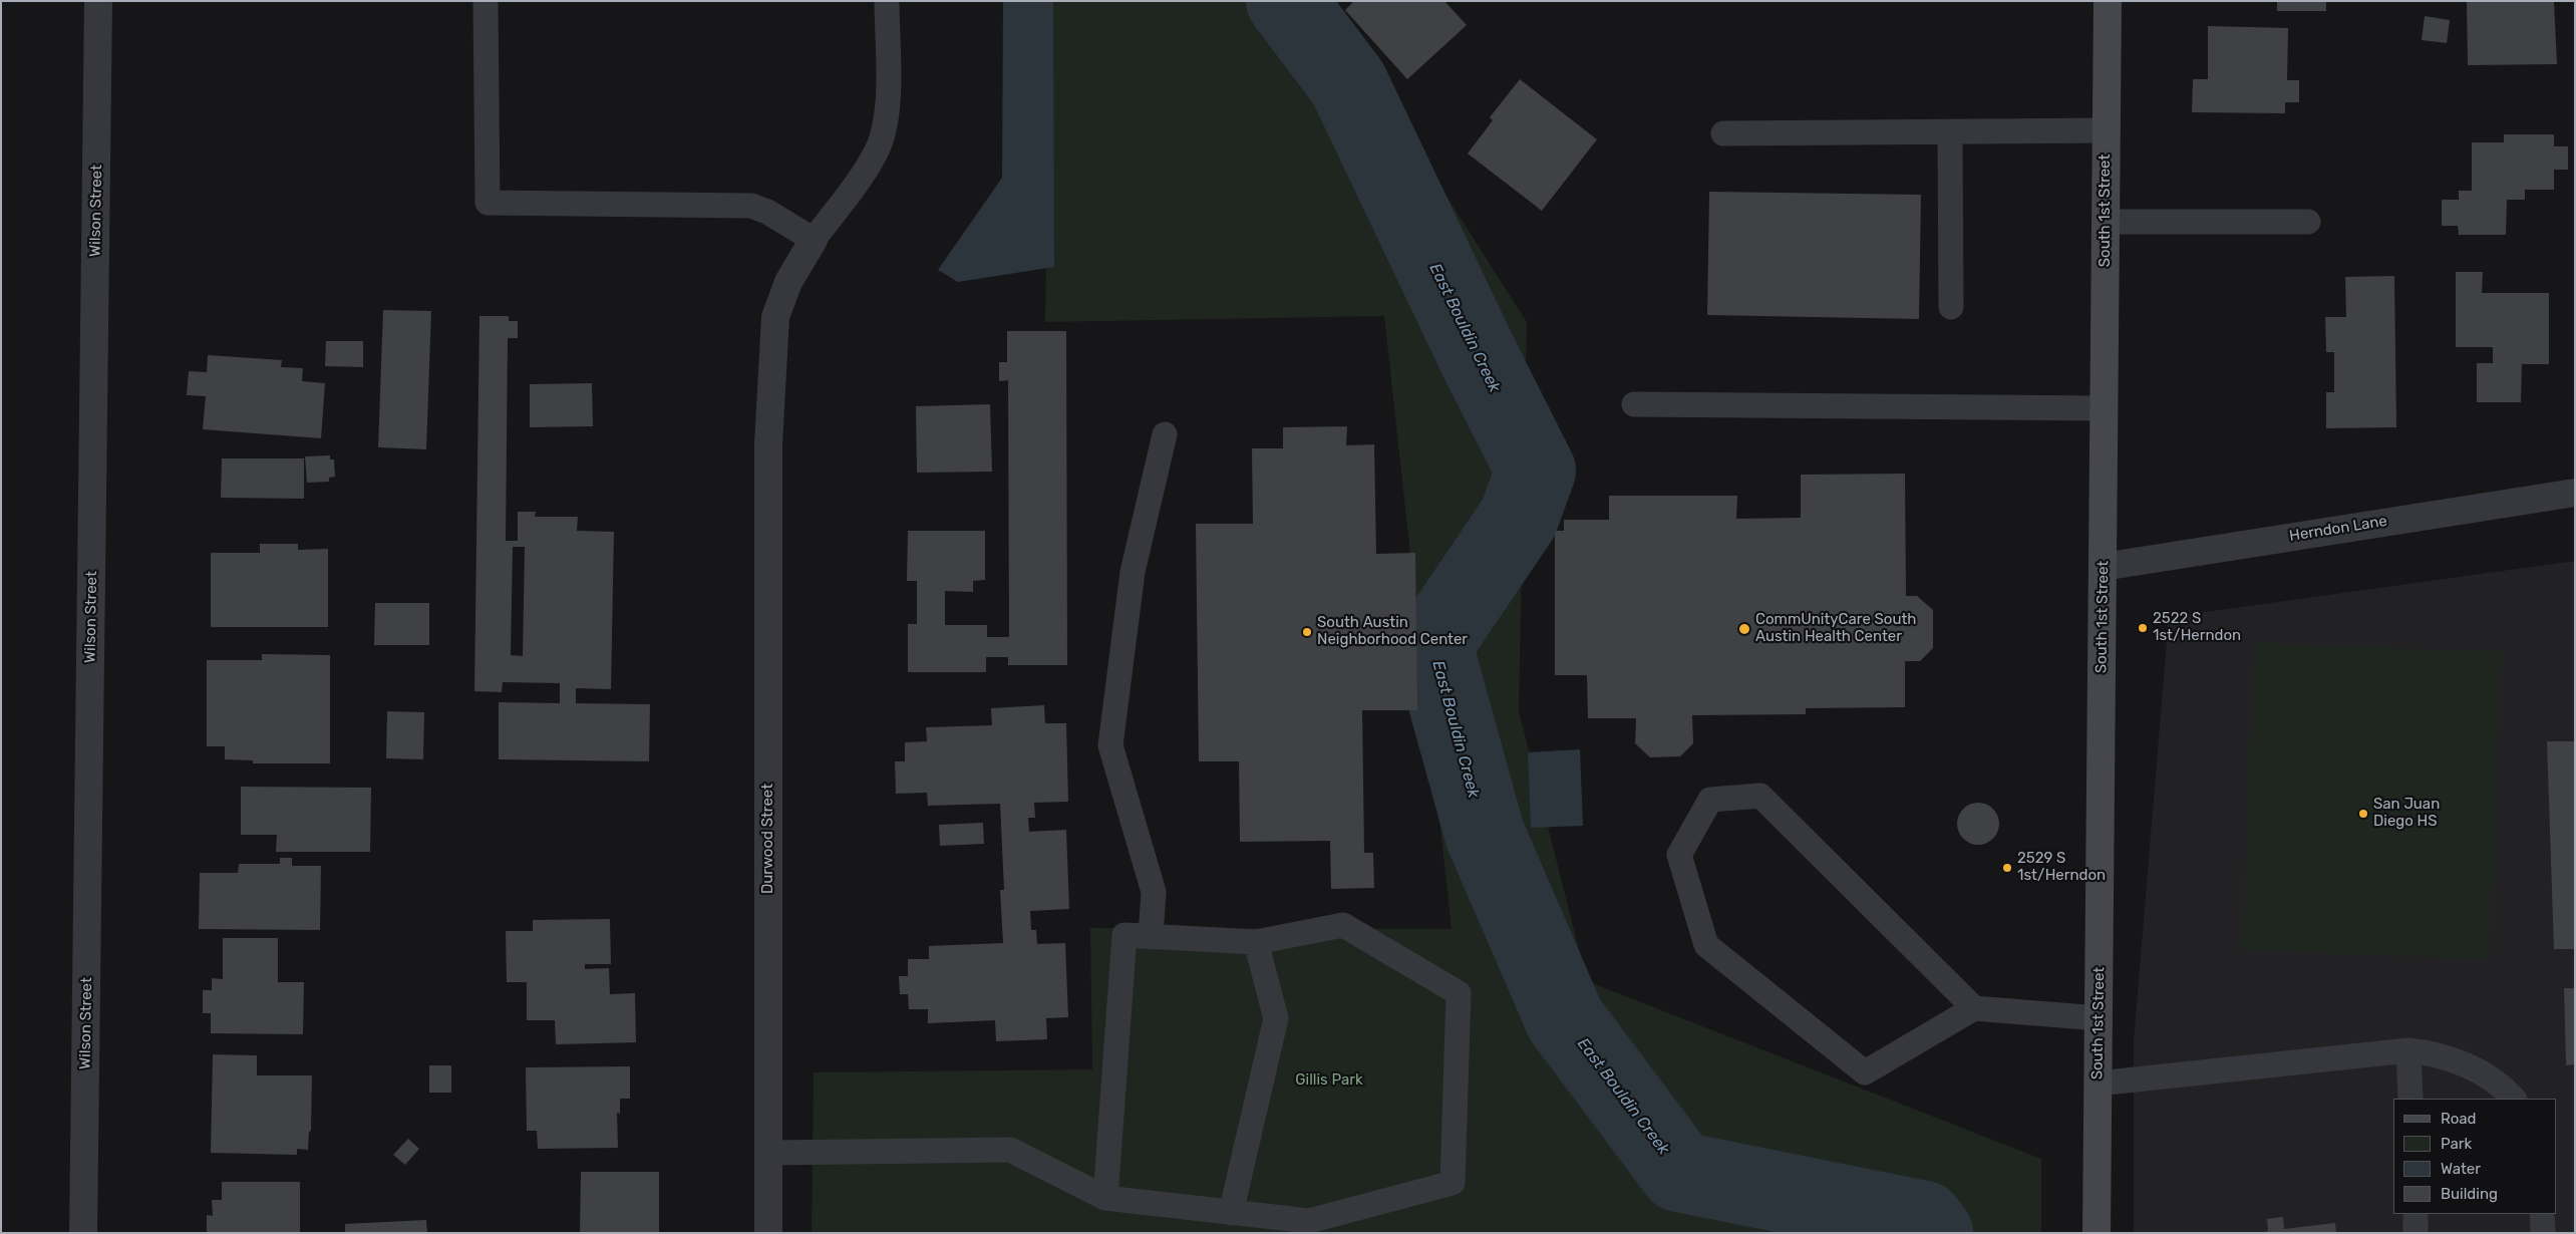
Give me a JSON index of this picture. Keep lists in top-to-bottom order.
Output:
{
  "streets": {
    "main road": ["South 1st Street"],
    "street": ["Wilson Street", "Herndon Lane", "Durwood Street"]
  },
  "crossings": [
    ["South 1st Street", "Herndon Lane"]
  ],
  "water": ["East Bouldin Creek"],
  "parks": ["Gillis Park"],
  "places": [
    "2522 S 1st/Herndon",
    "CommUnityCare South Austin Health Center",
    "South Austin Neighborhood Center",
    "San Juan Diego HS",
    "2529 S 1st/Herndon"
  ],
  "legend": [
    "Road",
    "Park",
    "Water",
    "Building"
  ]
}
